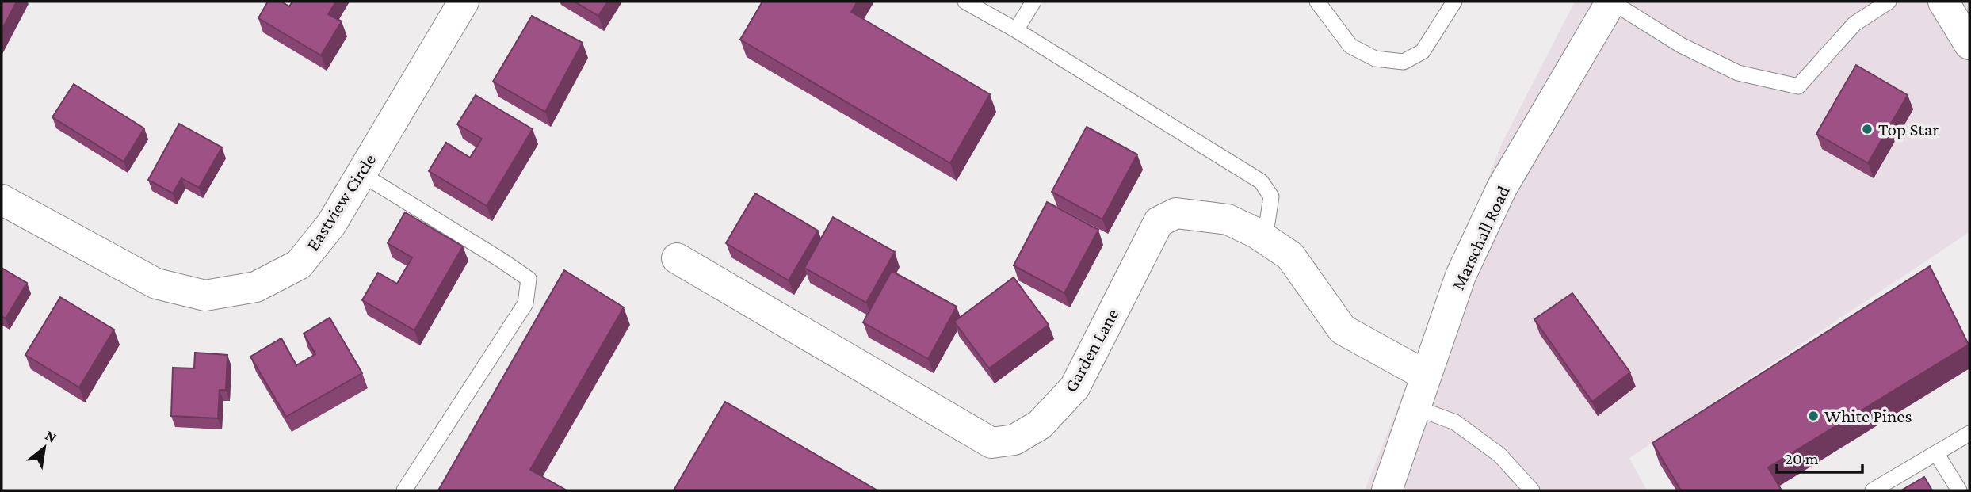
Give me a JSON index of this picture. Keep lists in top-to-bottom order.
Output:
{
  "streets": {
    "street": ["Eastview Circle", "Marschall Road", "Garden Lane"]
  },
  "crossings": [
    ["Marschall Road", "Garden Lane"]
  ],
  "places": ["Top Star", "White Pines"],
  "scale_bar": "20 m",
  "north": "top right"
}
